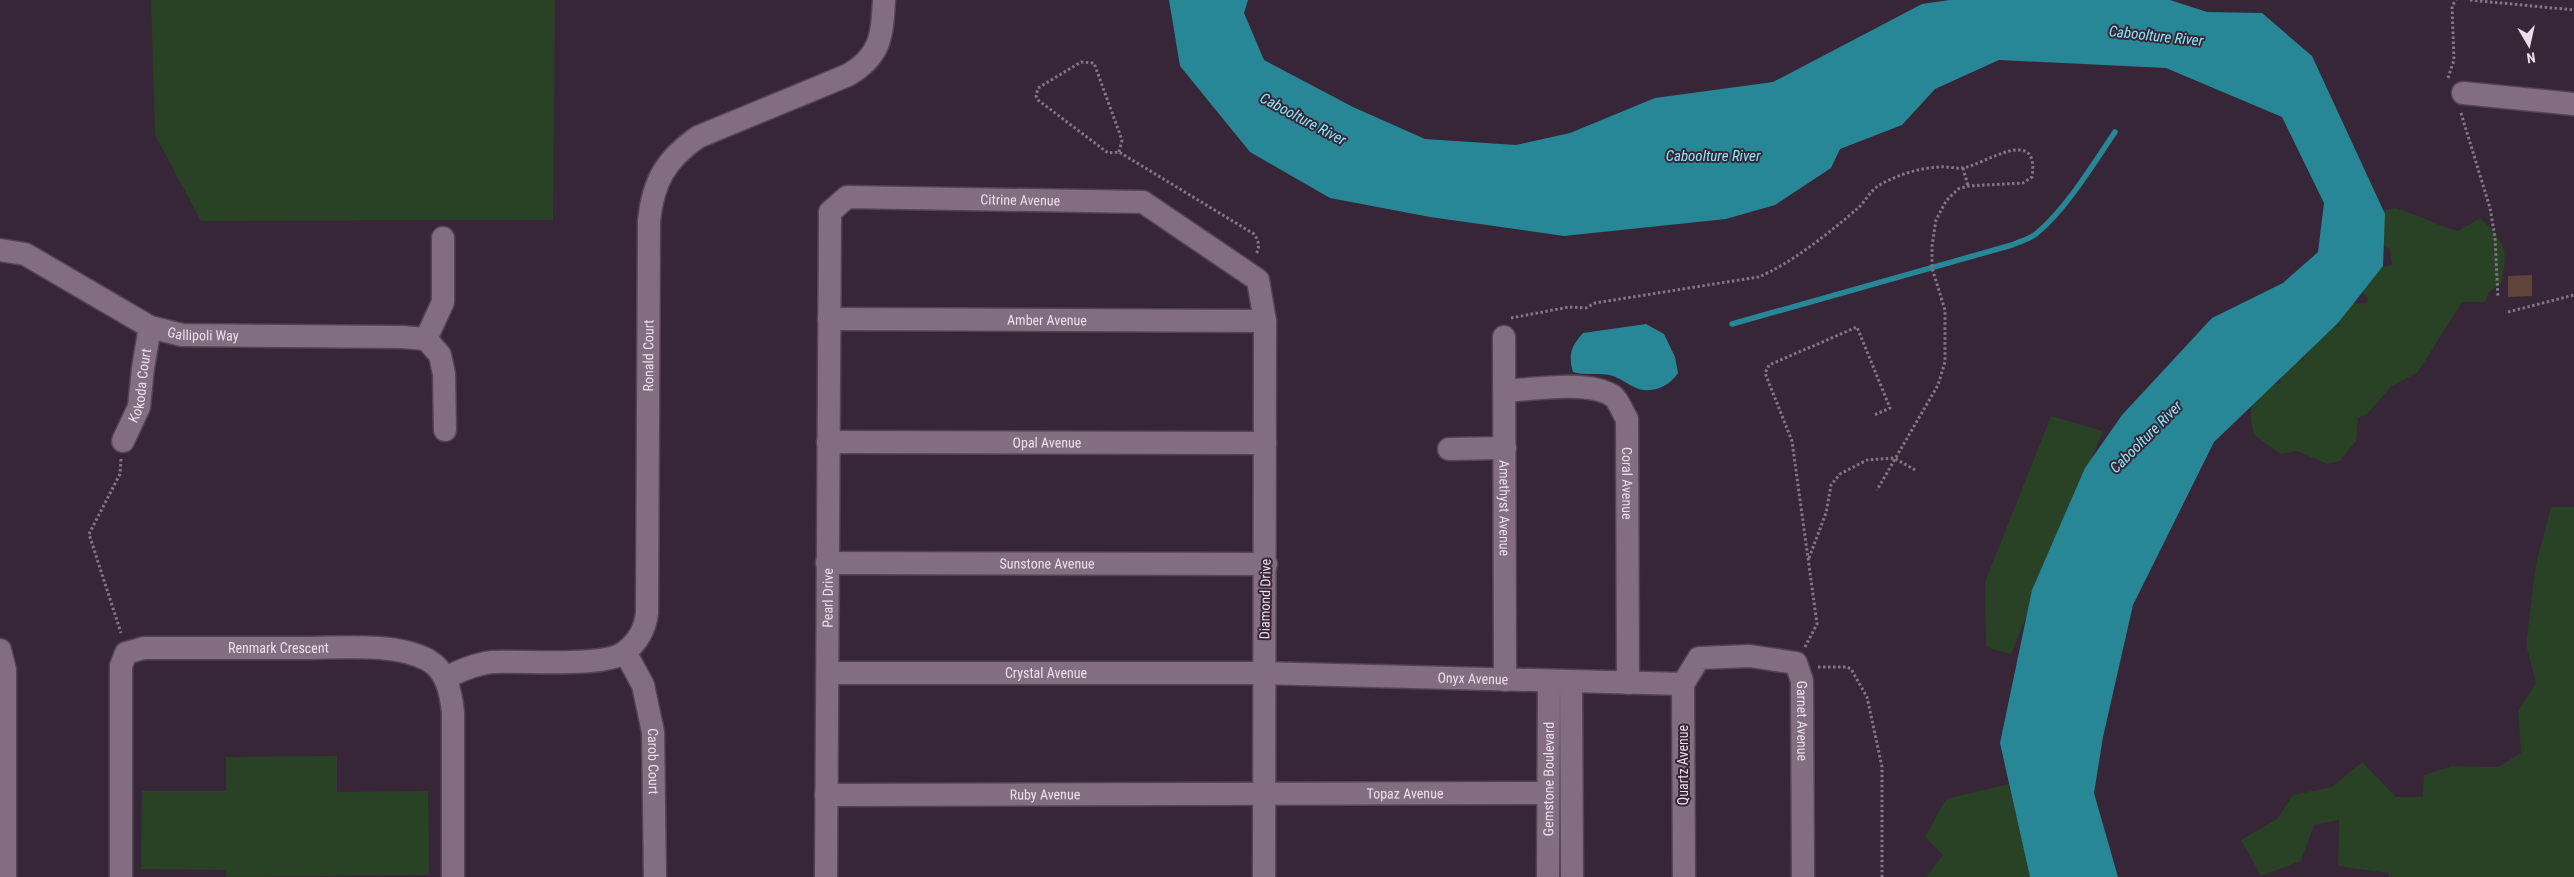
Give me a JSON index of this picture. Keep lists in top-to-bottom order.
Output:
{
  "streets": {
    "street": [
      "Citrine Avenue",
      "Amber Avenue",
      "Gallipoli Way",
      "Ronald Court",
      "Kokoda Court",
      "Opal Avenue",
      "Coral Avenue",
      "Amethyst Avenue",
      "Sunstone Avenue",
      "Pearl Drive",
      "Diamond Drive",
      "Renmark Crescent",
      "Crystal Avenue",
      "Onyx Avenue",
      "Garnet Avenue",
      "Carob Court",
      "Quartz Avenue",
      "Gemstone Boulevard",
      "Topaz Avenue",
      "Ruby Avenue"
    ]
  },
  "crossings": [
    ["Citrine Avenue", "Amber Avenue"],
    ["Citrine Avenue", "Pearl Drive"],
    ["Citrine Avenue", "Diamond Drive"],
    ["Amber Avenue", "Pearl Drive"],
    ["Amber Avenue", "Diamond Drive"],
    ["Gallipoli Way", "Kokoda Court"],
    ["Ronald Court", "Carob Court"],
    ["Opal Avenue", "Pearl Drive"],
    ["Opal Avenue", "Diamond Drive"],
    ["Coral Avenue", "Amethyst Avenue"],
    ["Coral Avenue", "Onyx Avenue"],
    ["Amethyst Avenue", "Onyx Avenue"],
    ["Sunstone Avenue", "Pearl Drive"],
    ["Sunstone Avenue", "Diamond Drive"],
    ["Pearl Drive", "Crystal Avenue"],
    ["Pearl Drive", "Ruby Avenue"],
    ["Diamond Drive", "Crystal Avenue"],
    ["Diamond Drive", "Onyx Avenue"],
    ["Diamond Drive", "Topaz Avenue"],
    ["Diamond Drive", "Ruby Avenue"],
    ["Crystal Avenue", "Onyx Avenue"],
    ["Onyx Avenue", "Garnet Avenue"],
    ["Onyx Avenue", "Quartz Avenue"],
    ["Onyx Avenue", "Gemstone Boulevard"],
    ["Garnet Avenue", "Quartz Avenue"],
    ["Gemstone Boulevard", "Topaz Avenue"],
    ["Topaz Avenue", "Ruby Avenue"]
  ],
  "water": ["Caboolture River"],
  "north": "bottom"
}
